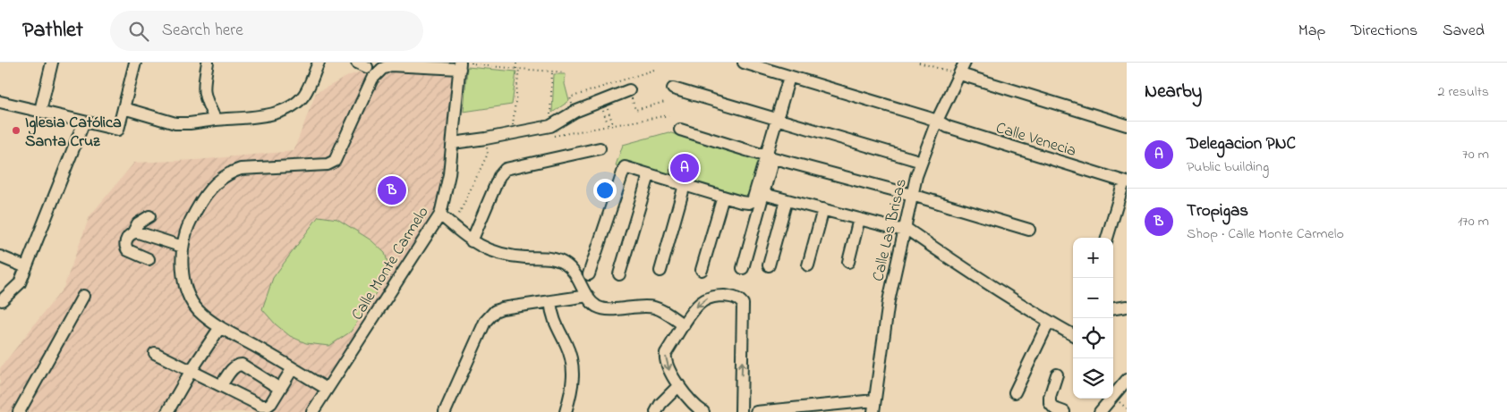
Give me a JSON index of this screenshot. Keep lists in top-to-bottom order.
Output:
{
  "streets": {
    "street": ["Calle Venecia", "Calle Las Brisas", "Calle Monte Carmelo"]
  },
  "crossings": [
    ["Calle Venecia", "Calle Las Brisas"]
  ],
  "places": ["Iglesia Católica Santa Cruz"],
  "page": {
    "header": "Pathlet",
    "search": "Search here",
    "nav": ["Map", "Directions", "Saved"],
    "heading": ["Nearby", "2 results"],
    "list": [
      {
        "mark": "A",
        "name": "Delegacion PNC",
        "note": "Public building",
        "value": "70 m"
      },
      {
        "mark": "B",
        "name": "Tropigas",
        "note": "Shop · Calle Monte Carmelo",
        "value": "170 m"
      }
    ],
    "pins": ["A", "B"],
    "map_buttons": ["+", "−"]
  }
}
